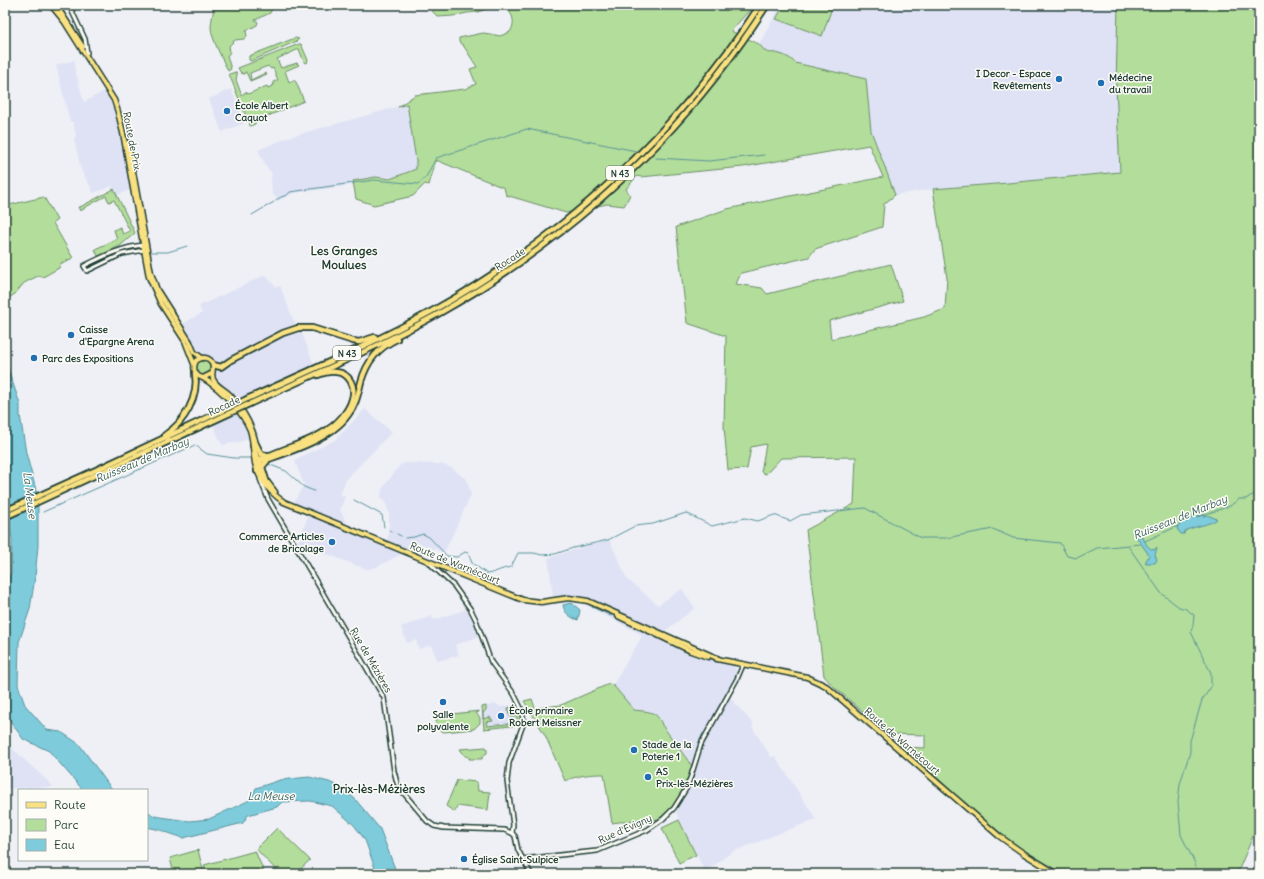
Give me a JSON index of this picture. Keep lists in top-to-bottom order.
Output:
{
  "streets": {
    "highway": ["N 43", "Rocade"],
    "main road": ["Route de Prix", "Route de Warnécourt"],
    "street": ["Rue de Mézières", "Rue d'Evigny"]
  },
  "crossings": [
    ["N 43", "Rocade"],
    ["Route de Warnécourt", "Rue de Mézières"],
    ["Route de Warnécourt", "Rue d'Evigny"]
  ],
  "districts": ["Les Granges Moulues", "Prix-lès-Mézières"],
  "water": ["Ruisseau de Marbay", "La Meuse"],
  "places": [
    "I Decor - Espace Revêtements",
    "Médecine du travail",
    "École Albert Caquot",
    "Caisse d'Epargne Arena",
    "Parc des Expositions",
    "Commerce Articles de Bricolage",
    "Salle polyvalente",
    "École primaire Robert Meissner",
    "Stade de la Poterie 1",
    "AS Prix-lès-Mézières",
    "Église Saint-Sulpice"
  ],
  "legend": ["Route", "Parc", "Eau"]
}
